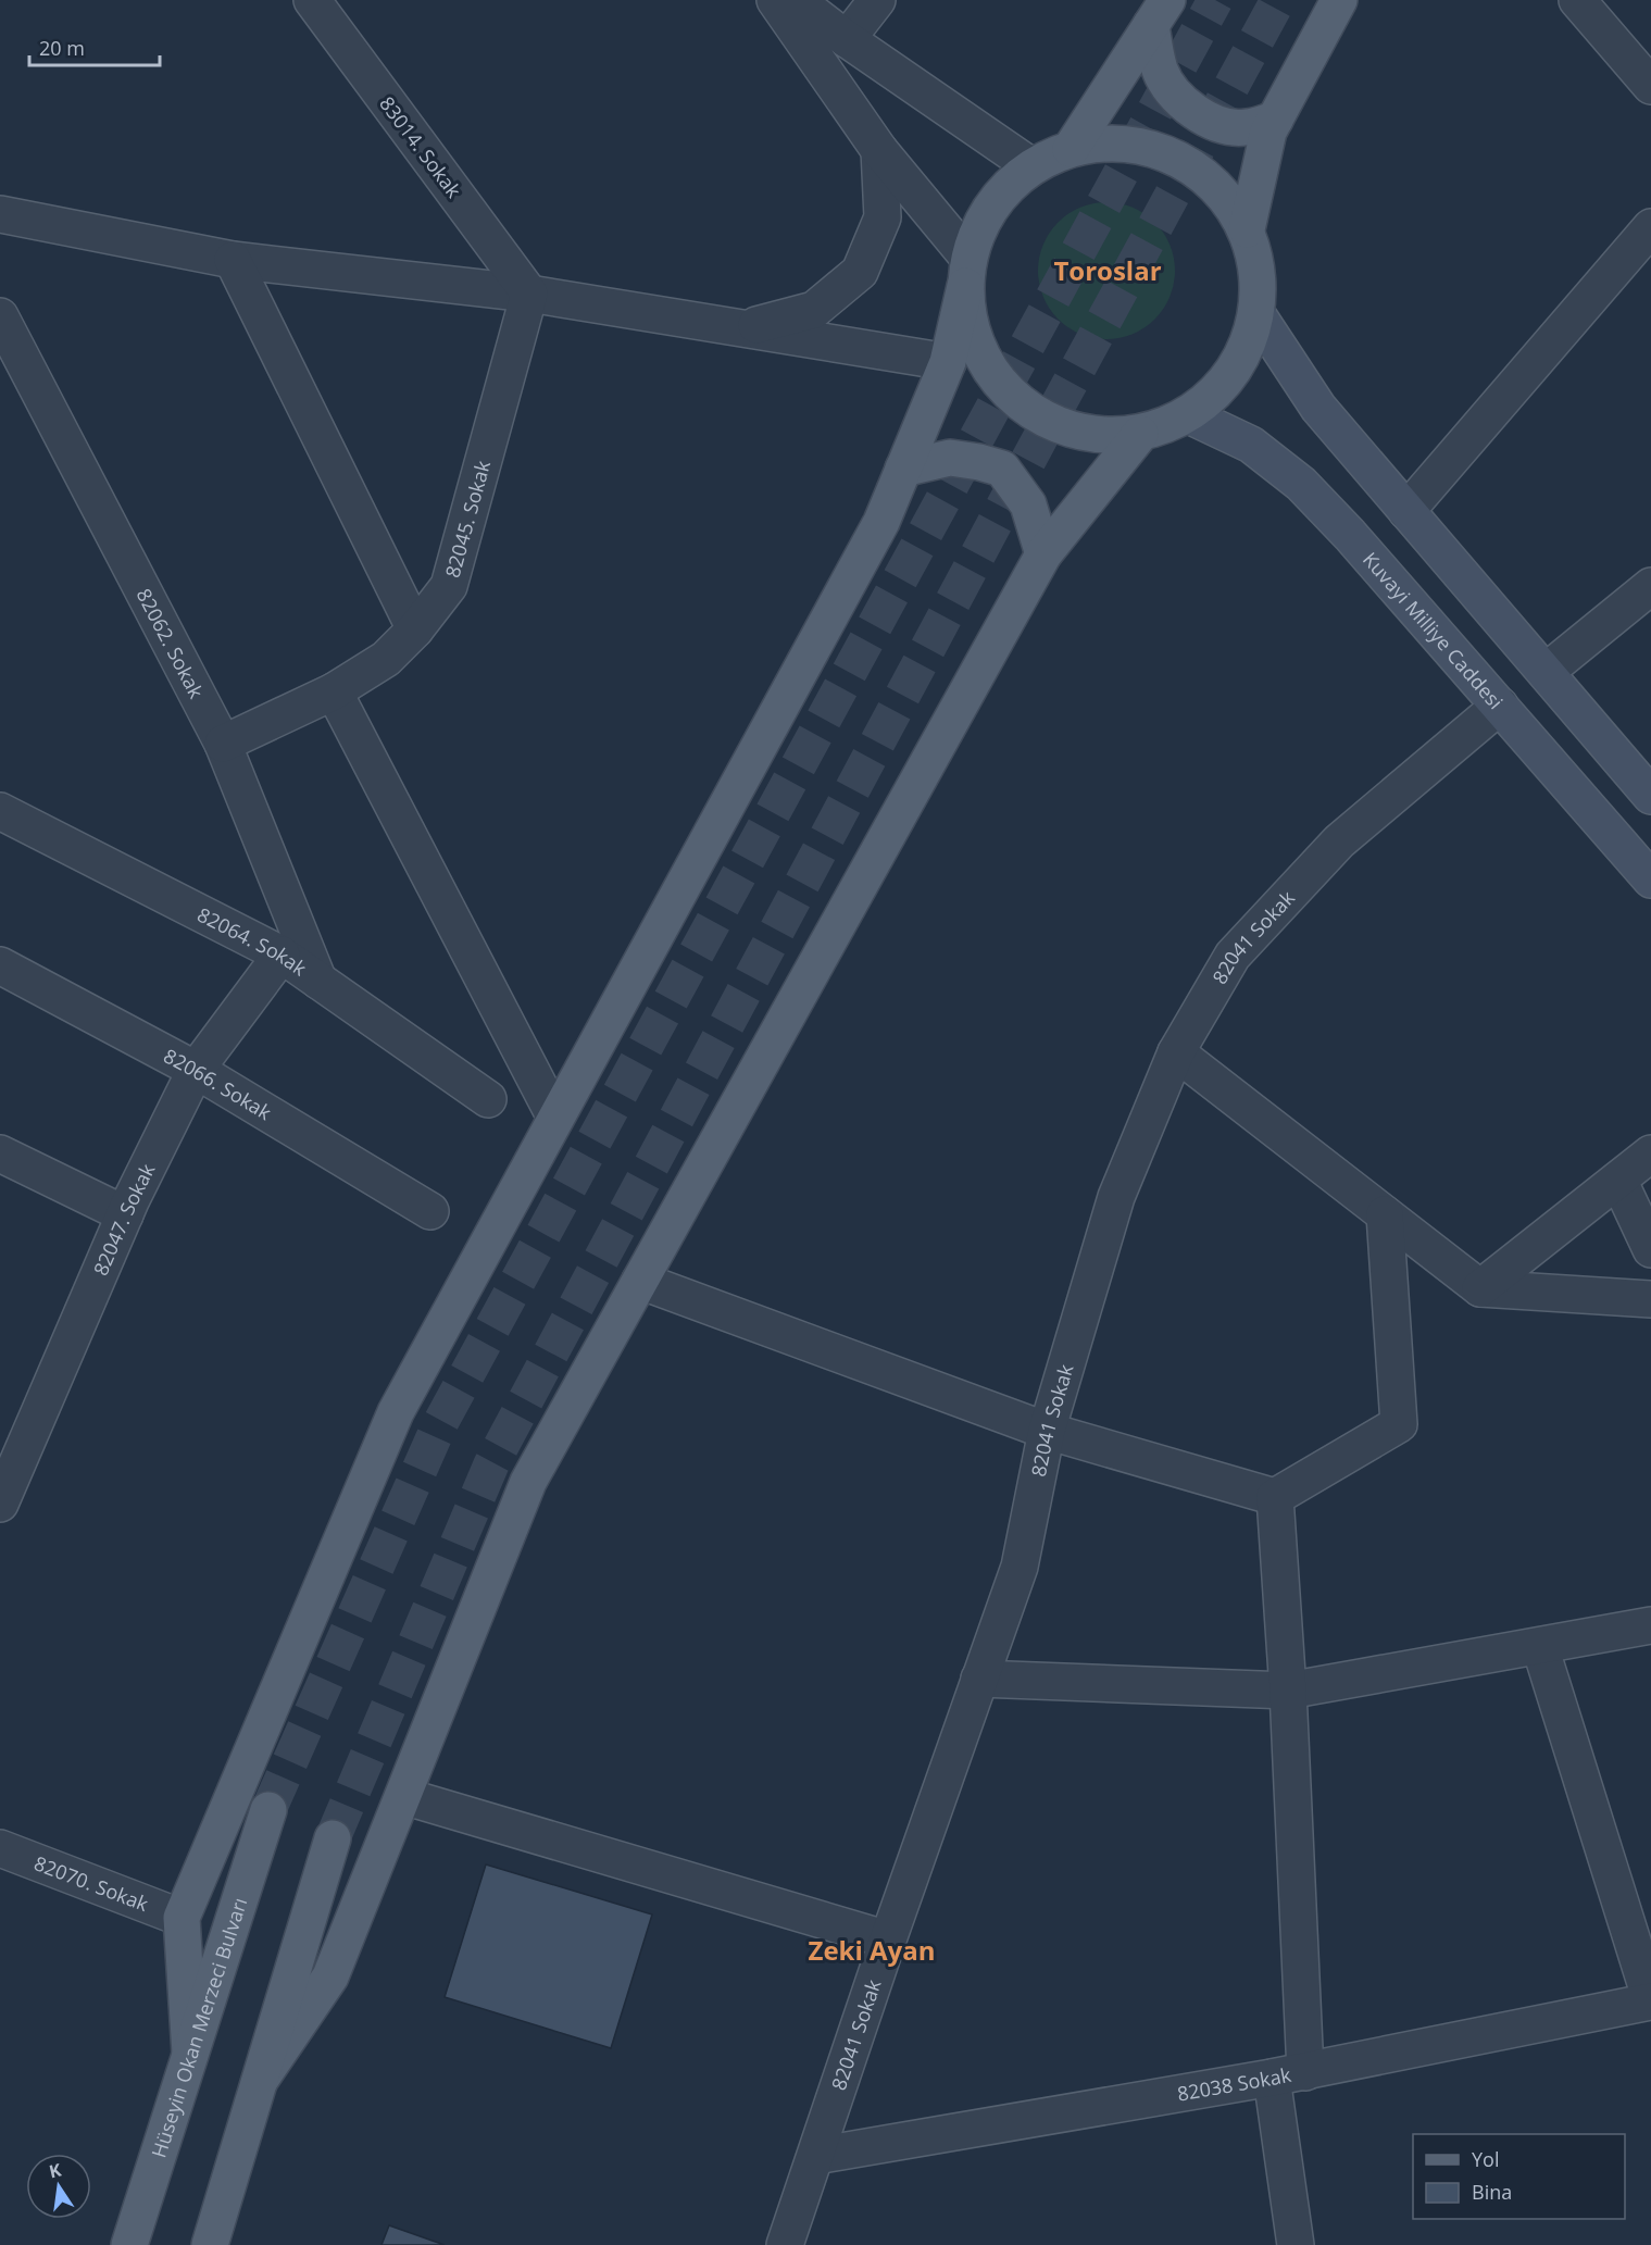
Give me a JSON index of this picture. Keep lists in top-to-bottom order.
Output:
{
  "streets": {
    "main road": ["Kuvayi Milliye Caddesi", "Hüseyin Okan Merzeci Bulvarı"],
    "street": [
      "83014. Sokak",
      "82045. Sokak",
      "82062. Sokak",
      "82041 Sokak",
      "82064. Sokak",
      "82066. Sokak",
      "82047. Sokak",
      "82070. Sokak",
      "82038 Sokak"
    ]
  },
  "crossings": [
    ["83014. Sokak", "82045. Sokak"],
    ["82045. Sokak", "82062. Sokak"],
    ["Kuvayi Milliye Caddesi", "82041 Sokak"],
    ["82062. Sokak", "82064. Sokak"],
    ["82041 Sokak", "82038 Sokak"],
    ["82064. Sokak", "82047. Sokak"],
    ["82066. Sokak", "82047. Sokak"]
  ],
  "districts": ["Toroslar", "Zeki Ayan"],
  "legend": ["Yol", "Bina"],
  "scale_bar": "20 m",
  "north": "top"
}
